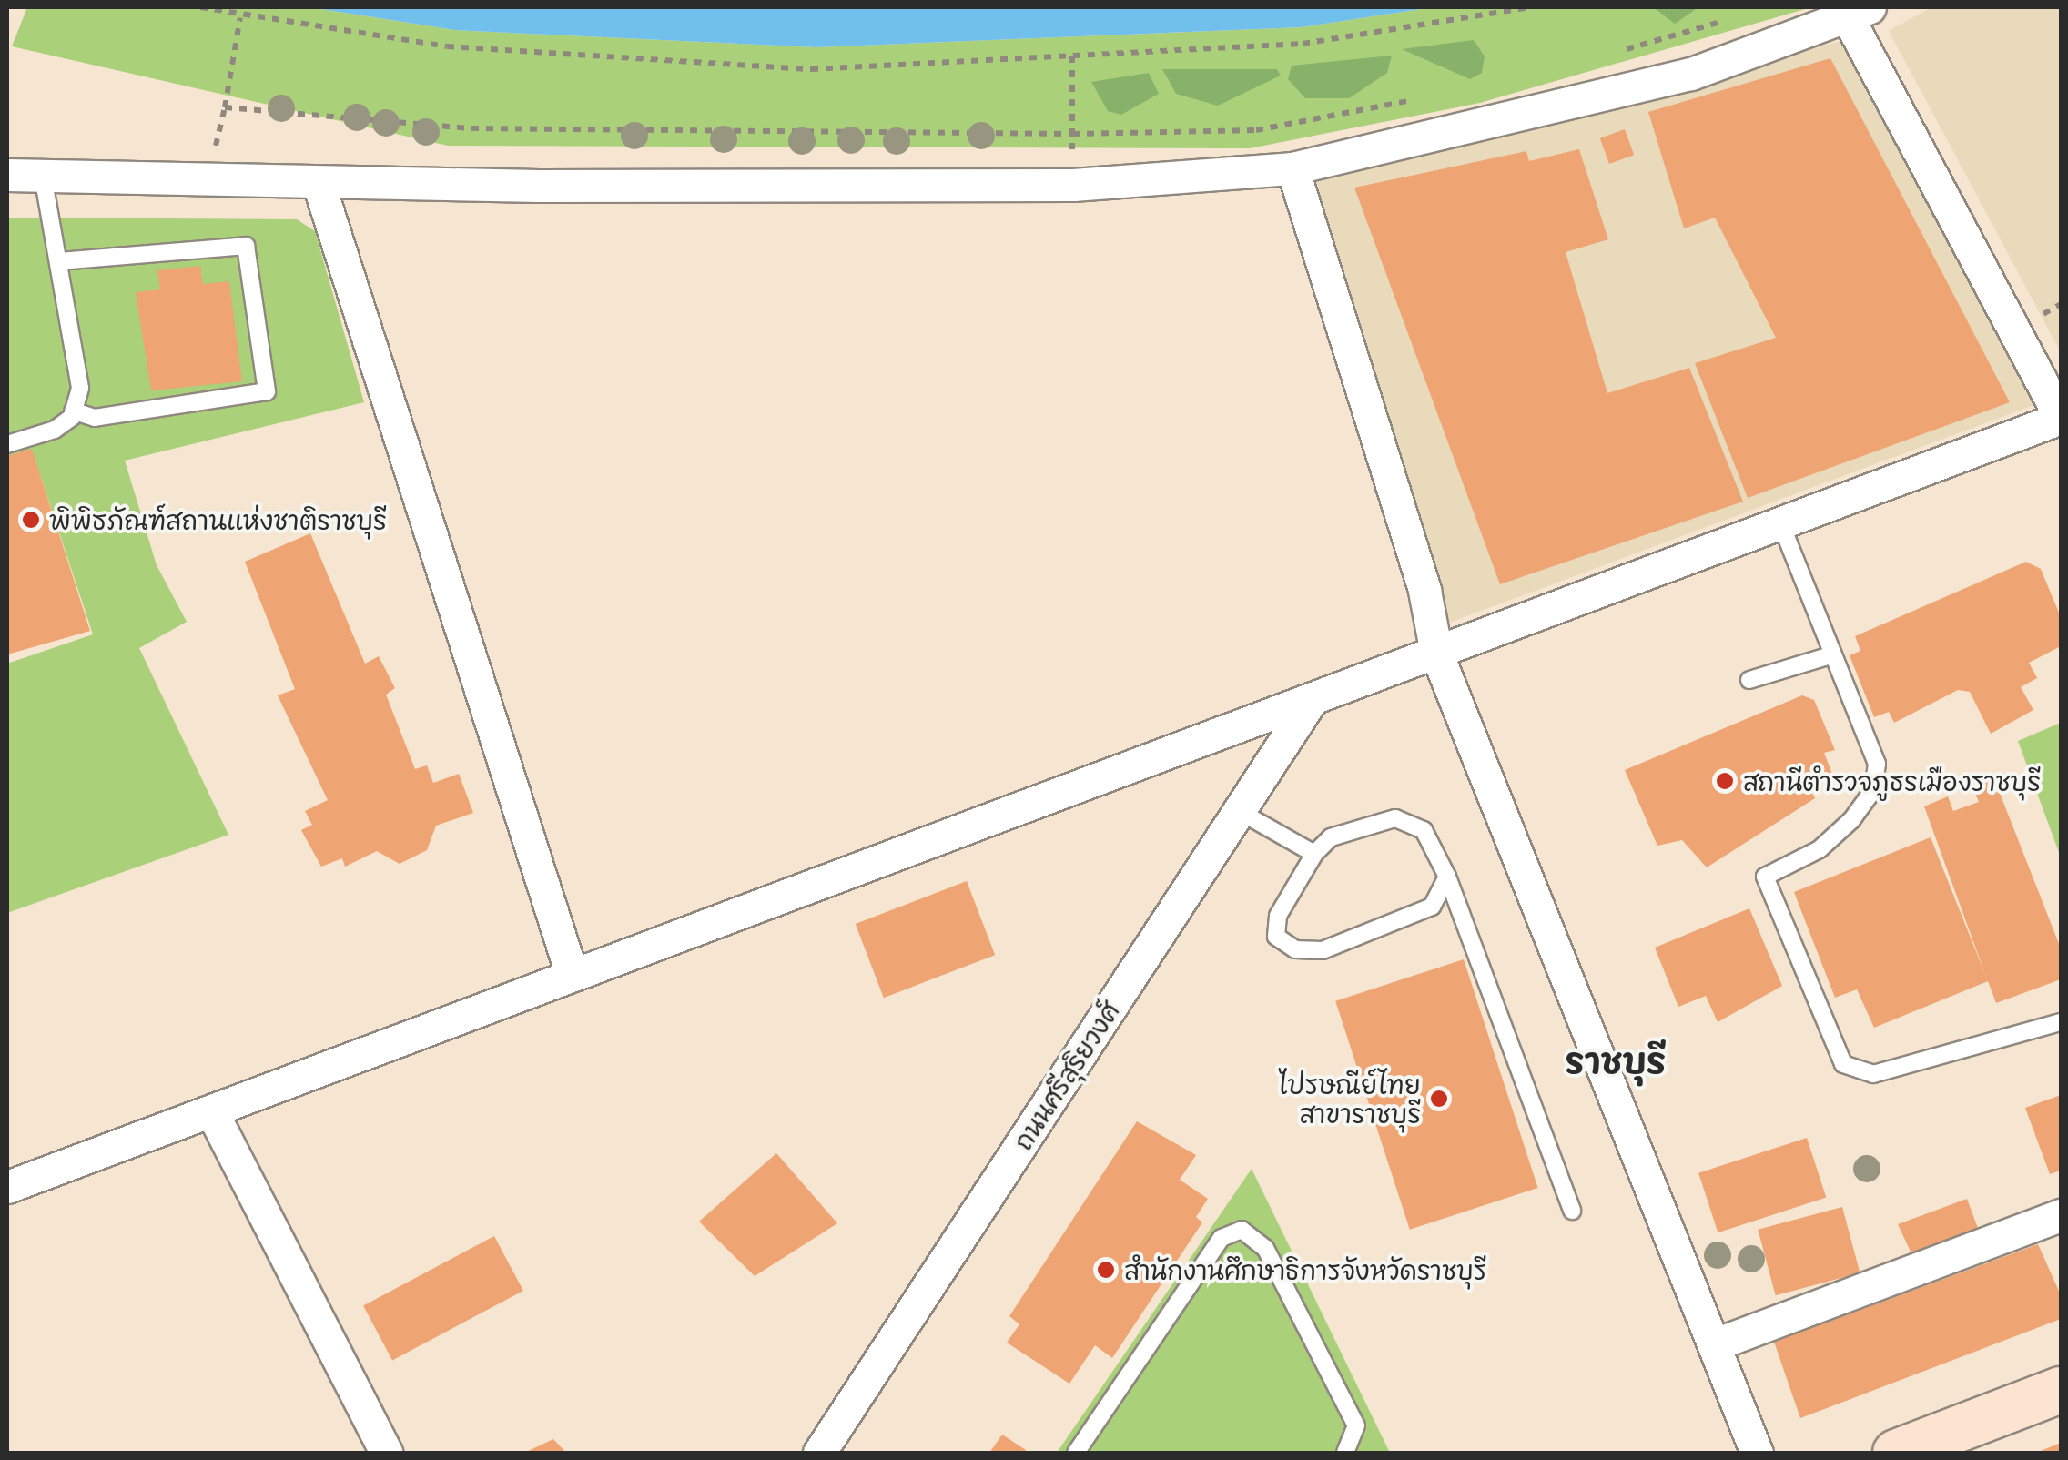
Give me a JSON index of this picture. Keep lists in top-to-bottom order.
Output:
{
  "streets": {
    "street": ["ถนนศรีสุริยวงศ์"]
  },
  "districts": ["ราชบุรี"],
  "places": [
    "พิพิธภัณฑ์สถานแห่งชาติราชบุรี",
    "สถานีตำรวจภูธรเมืองราชบุรี",
    "ไปรษณีย์ไทย สาขาราชบุรี",
    "สำนักงานศึกษาธิการจังหวัดราชบุรี"
  ]
}
